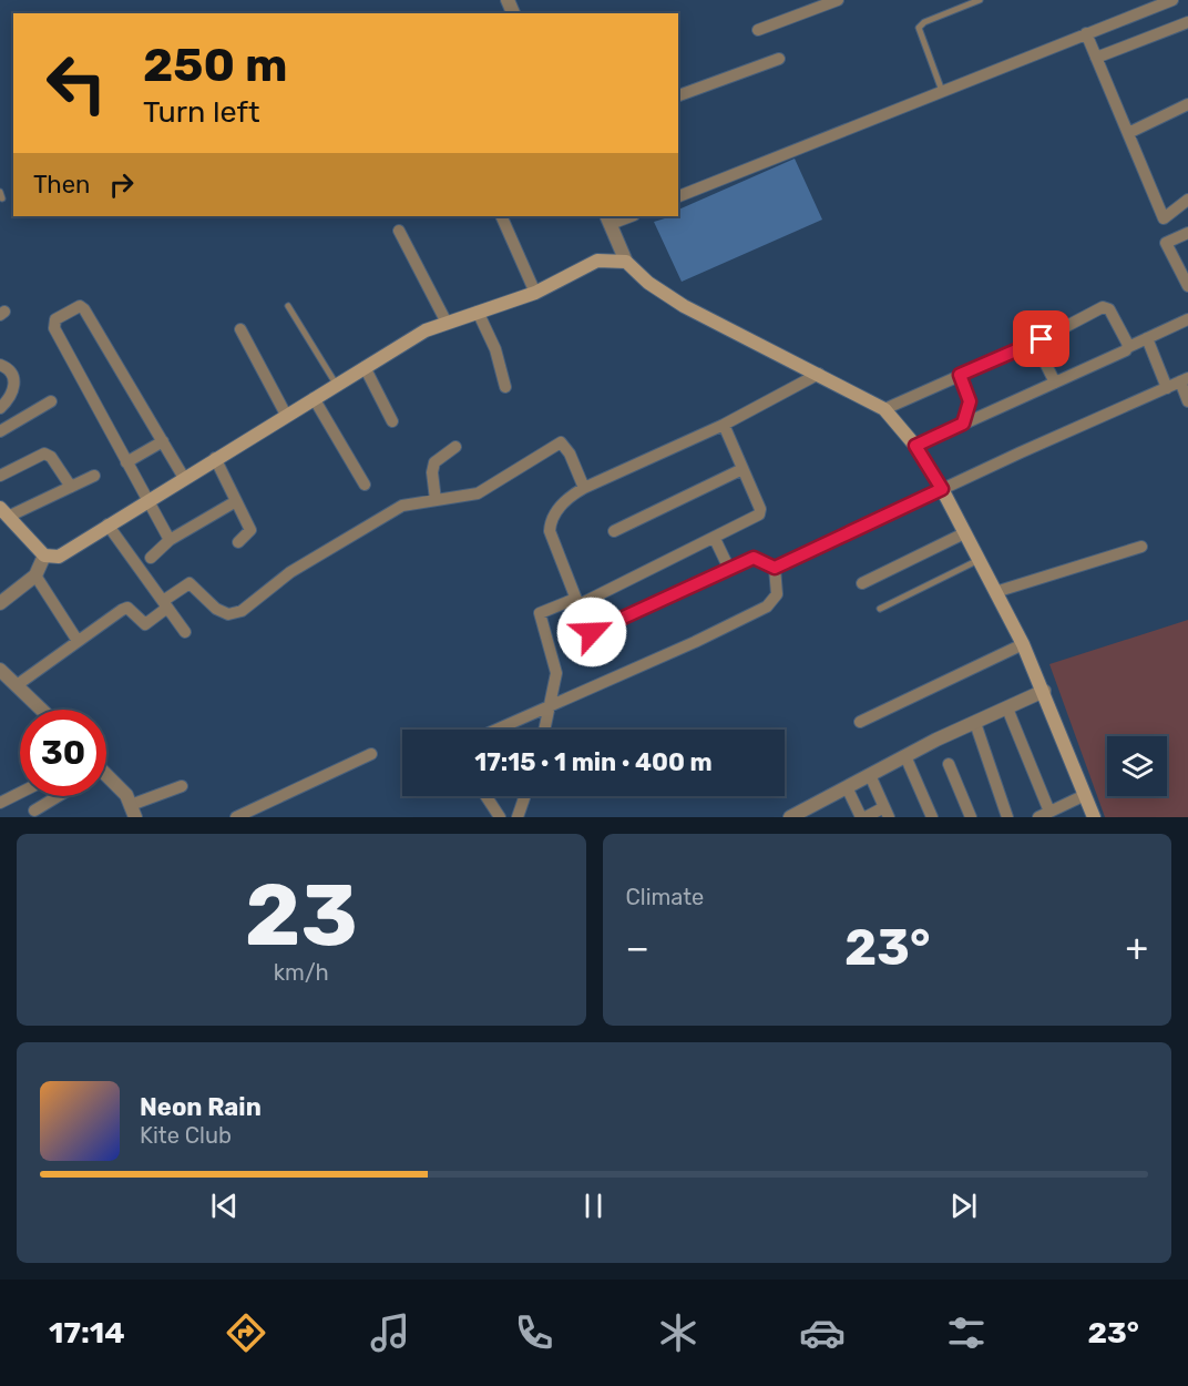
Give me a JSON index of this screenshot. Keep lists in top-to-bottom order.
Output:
{
  "page": {
    "turn": ["250 m", "Turn left"],
    "then": "Then",
    "limit": "30",
    "trip": "17:15 · 1 min · 400 m",
    "tile": [
      ["23", "km/h"],
      "Climate"
    ],
    "heat": ["−", "23°", "+"],
    "song": ["Neon Rain", "Kite Club"],
    "tabs": ["17:14", "23°"]
  }
}
